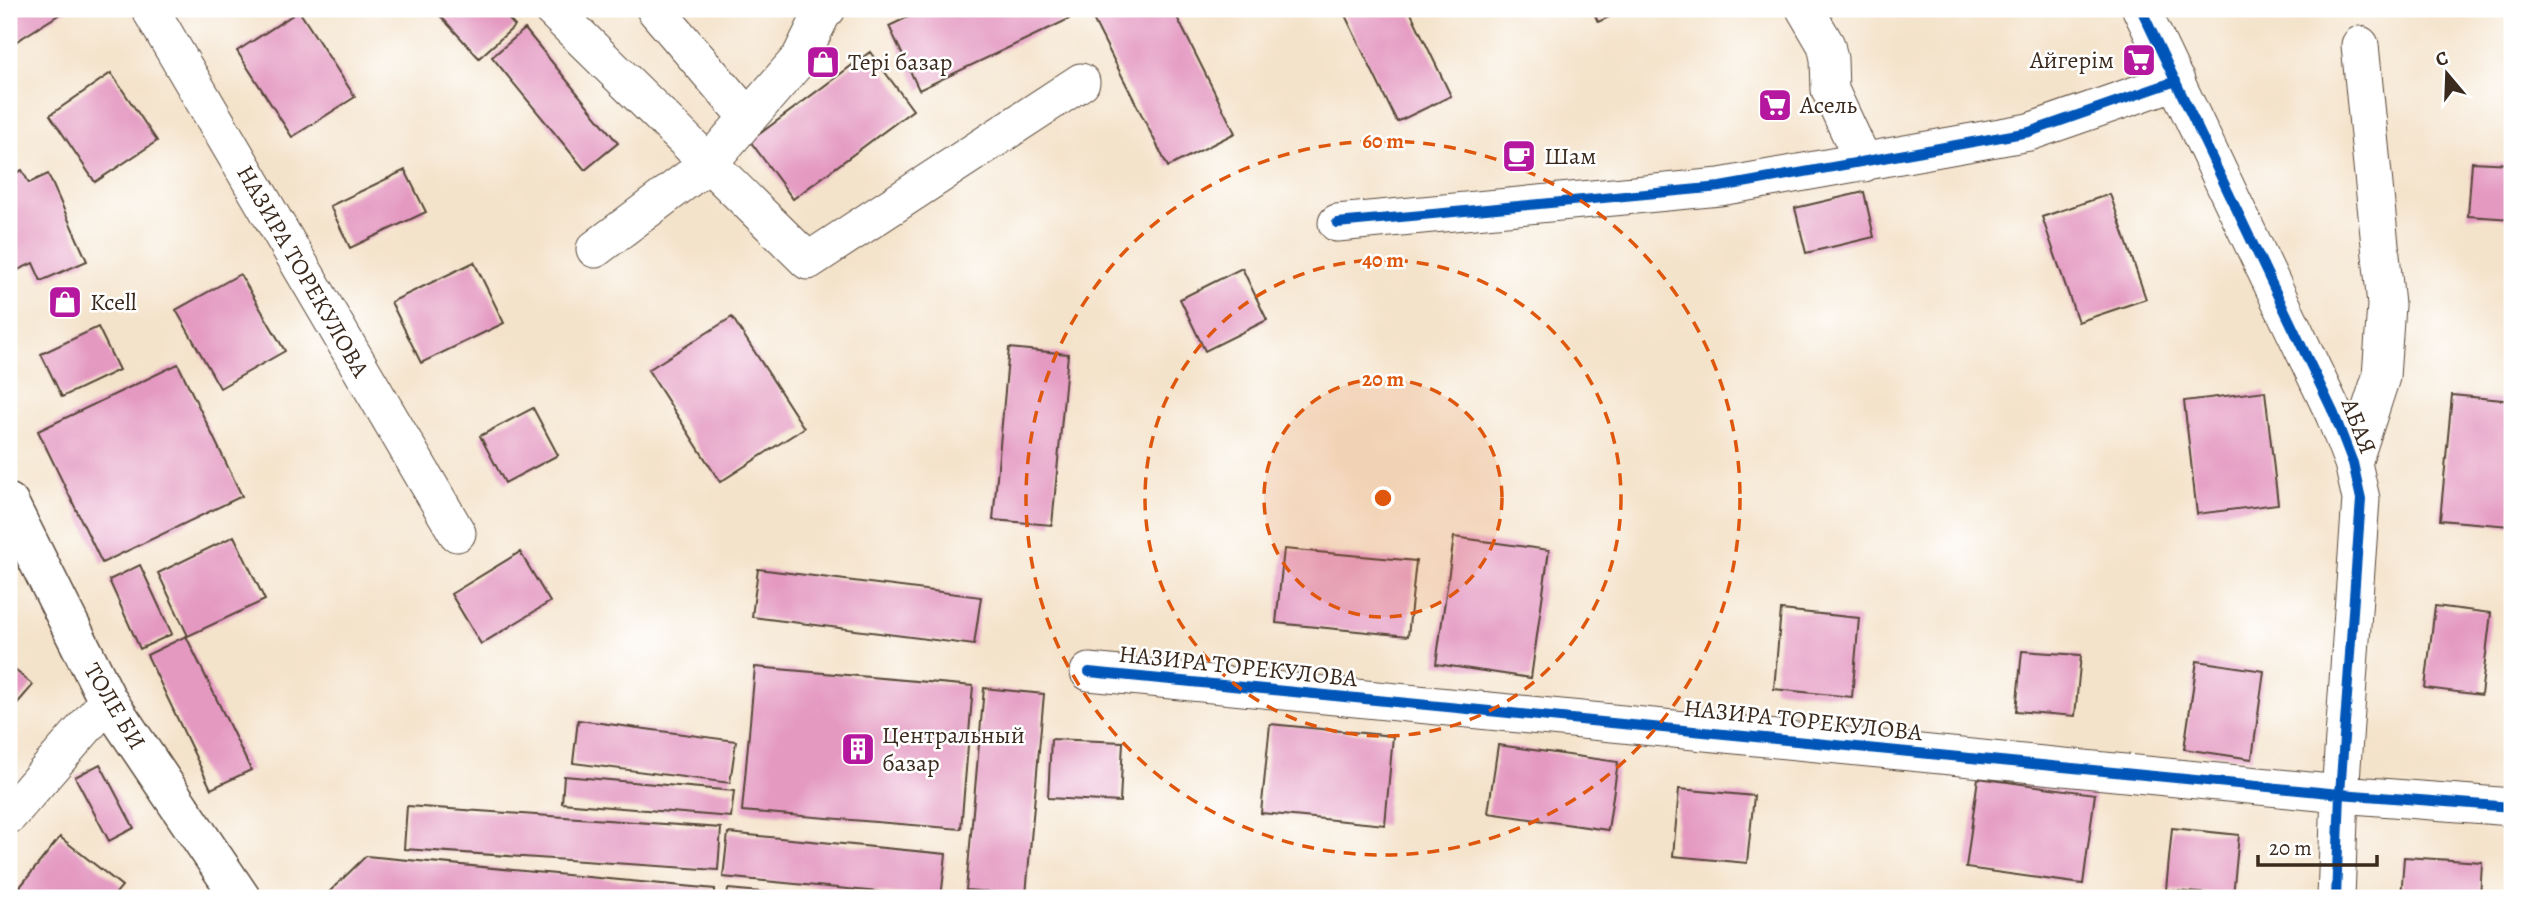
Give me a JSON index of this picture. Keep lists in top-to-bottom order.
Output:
{
  "streets": {
    "street": ["НАЗИРА ТОРЕКУЛОВА", "АБАЯ", "ТОЛЕ БИ"]
  },
  "crossings": [
    ["НАЗИРА ТОРЕКУЛОВА", "АБАЯ"]
  ],
  "places": {
    "supermarket": ["Айгерім", "Асель"],
    "shop": ["Тері базар", "Kcell"],
    "cafe": ["Шам"],
    "building": ["Центральный базар"]
  },
  "scale_bar": "20 m",
  "north": "top",
  "rings": ["60 m", "40 m", "20 m"]
}
